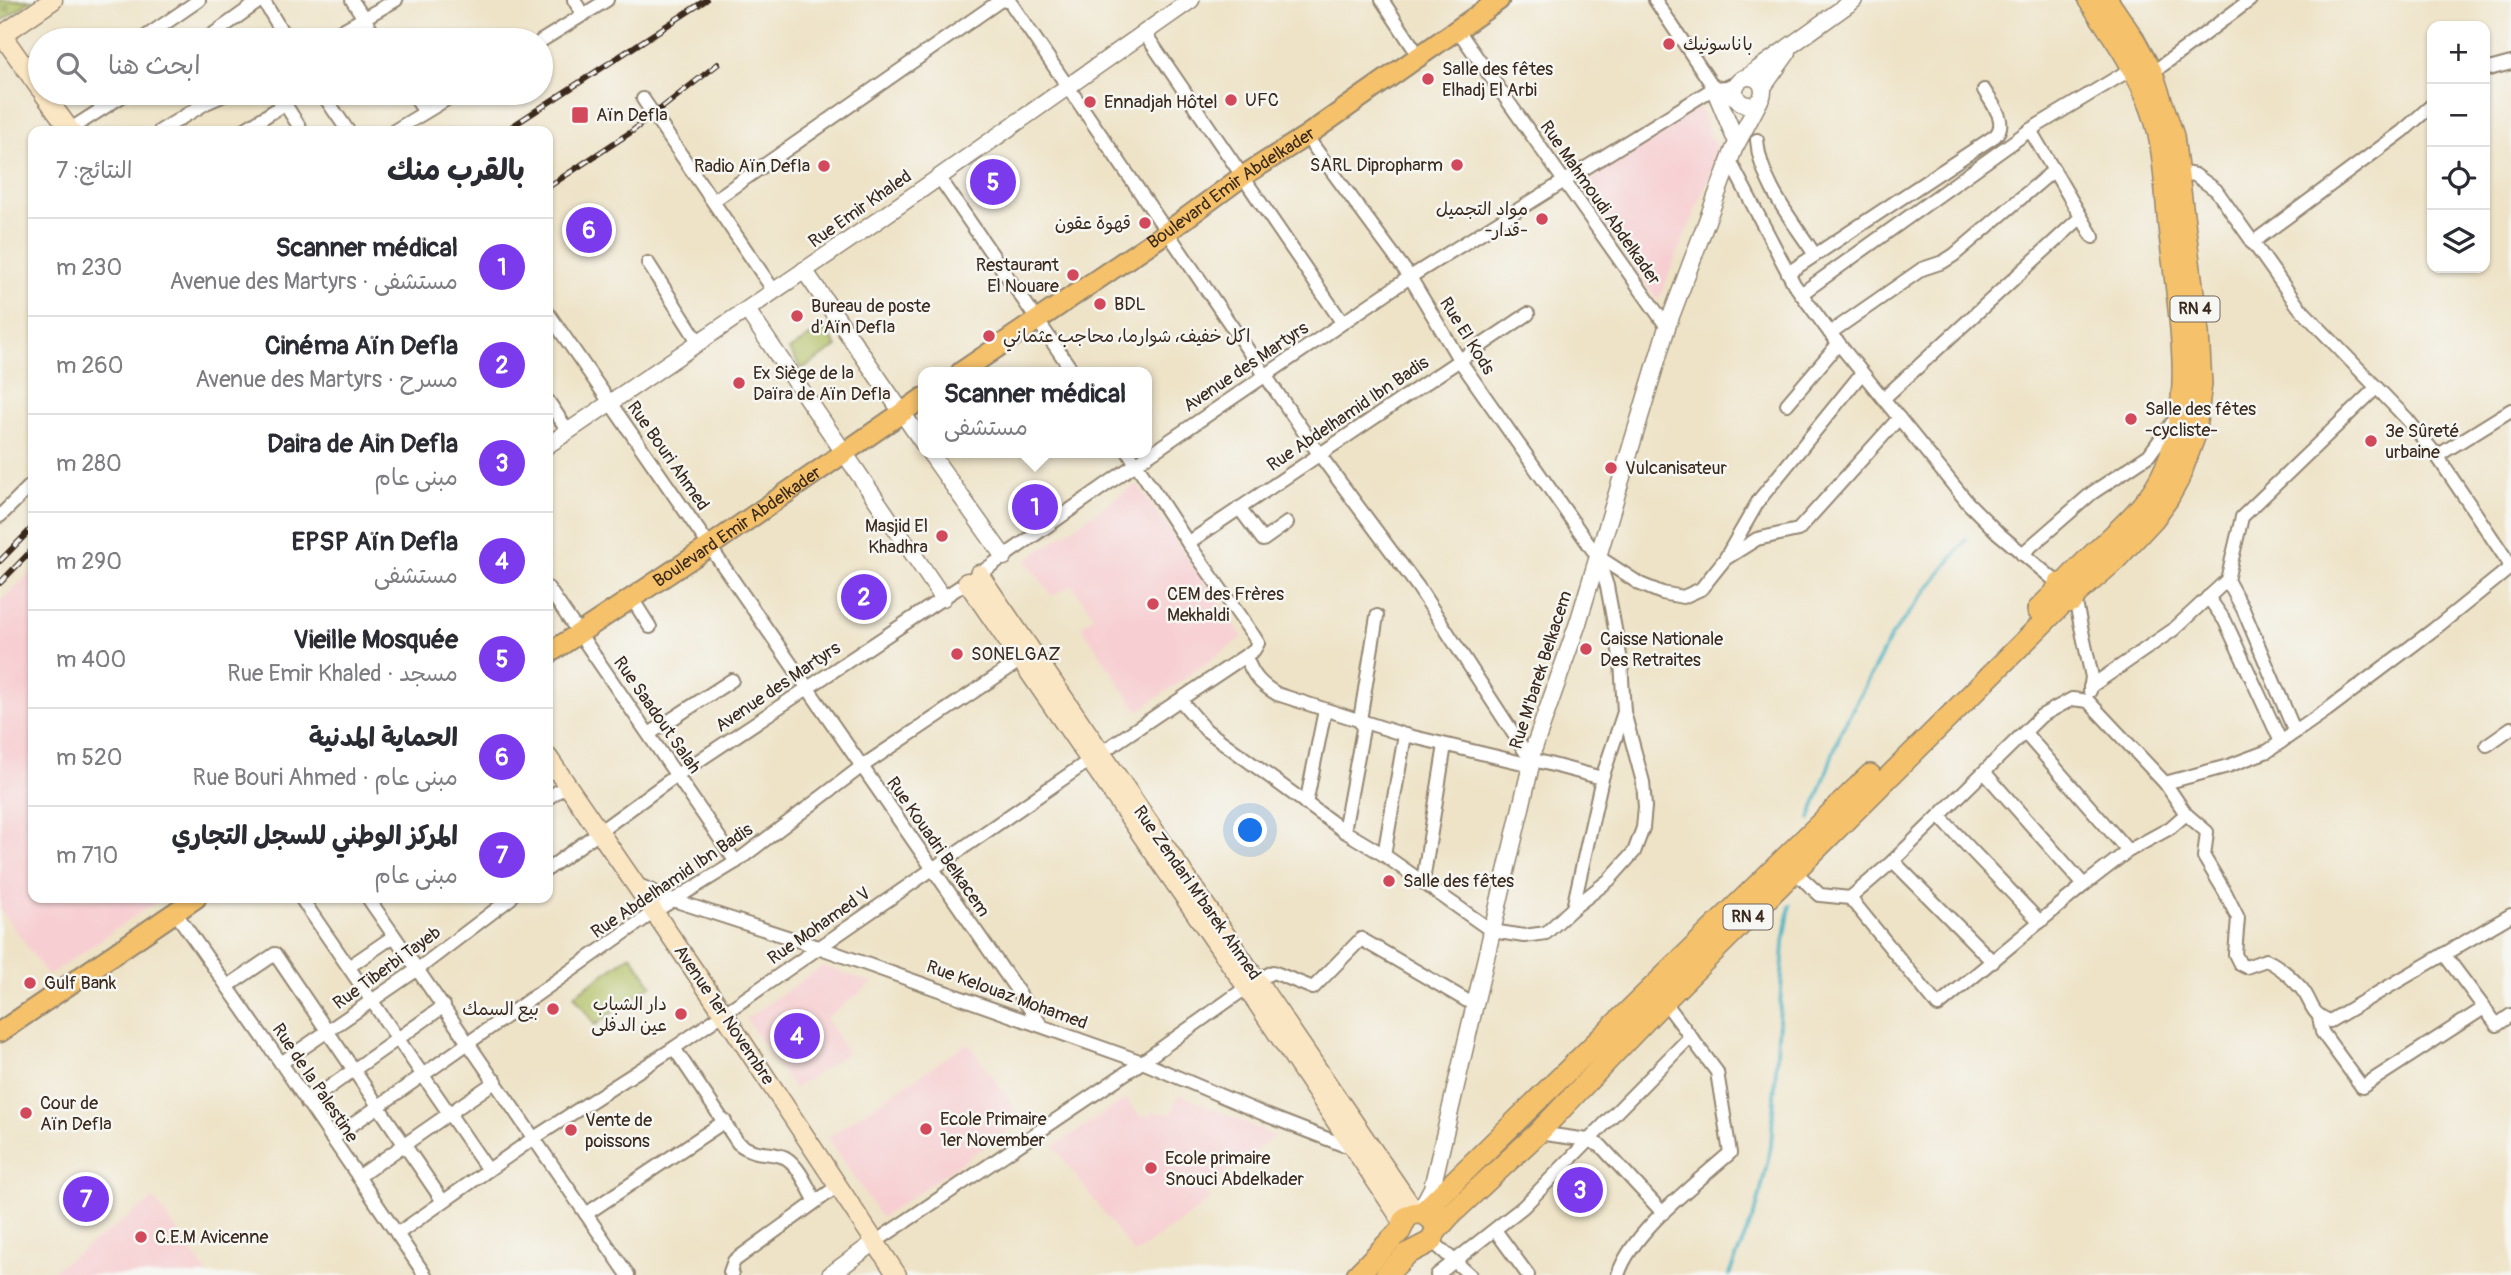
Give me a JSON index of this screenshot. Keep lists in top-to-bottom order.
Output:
{
  "streets": {
    "highway": ["RN 4"],
    "main road": ["Boulevard Emir Abdelkader", "Avenue 1er Novembre"],
    "street": [
      "Rue Mahmoudi Abdelkader",
      "Rue Emir Khaled",
      "Rue El Kods",
      "Avenue des Martyrs",
      "Rue Abdelhamid Ibn Badis",
      "Rue Bouri Ahmed",
      "Rue M'barek Belkacem",
      "Rue Saadout Salah",
      "Rue Kouadri Belkacem",
      "Rue Mohamed V",
      "Rue Tiberbi Tayeb",
      "Rue Kelouaz Mohamed",
      "Rue de la Palestine"
    ]
  },
  "crossings": [
    ["Boulevard Emir Abdelkader", "Rue Mahmoudi Abdelkader"],
    ["Boulevard Emir Abdelkader", "Rue El Kods"],
    ["Boulevard Emir Abdelkader", "Rue Bouri Ahmed"],
    ["Boulevard Emir Abdelkader", "Rue Saadout Salah"],
    ["Rue Mahmoudi Abdelkader", "Avenue des Martyrs"],
    ["Rue Mahmoudi Abdelkader", "Rue M'barek Belkacem"],
    ["Rue Emir Khaled", "Rue Bouri Ahmed"],
    ["RN 4", "Rue M'barek Belkacem"],
    ["Rue El Kods", "Avenue des Martyrs"],
    ["Rue El Kods", "Rue Abdelhamid Ibn Badis"],
    ["Rue El Kods", "Rue M'barek Belkacem"],
    ["Avenue des Martyrs", "Rue Bouri Ahmed"],
    ["Avenue des Martyrs", "Rue M'barek Belkacem"],
    ["Avenue des Martyrs", "Rue Saadout Salah"],
    ["Avenue des Martyrs", "Rue Kouadri Belkacem"],
    ["Avenue des Martyrs", "Avenue 1er Novembre"],
    ["Rue Abdelhamid Ibn Badis", "Rue Saadout Salah"],
    ["Rue Abdelhamid Ibn Badis", "Rue Kouadri Belkacem"],
    ["Rue Abdelhamid Ibn Badis", "Rue Mohamed V"],
    ["Rue Abdelhamid Ibn Badis", "Rue Kelouaz Mohamed"],
    ["Rue Abdelhamid Ibn Badis", "Avenue 1er Novembre"],
    ["Rue Abdelhamid Ibn Badis", "Rue de la Palestine"],
    ["Rue Bouri Ahmed", "Rue Kouadri Belkacem"],
    ["Rue Kouadri Belkacem", "Rue Mohamed V"],
    ["Rue Kouadri Belkacem", "Rue Kelouaz Mohamed"],
    ["Rue Mohamed V", "Rue Kelouaz Mohamed"],
    ["Rue Mohamed V", "Avenue 1er Novembre"],
    ["Rue Mohamed V", "Rue de la Palestine"],
    ["Rue Tiberbi Tayeb", "Rue de la Palestine"],
    ["Rue Kelouaz Mohamed", "Avenue 1er Novembre"]
  ],
  "places": {
    "other": [
      "باناسونيك",
      "Salle des fêtes Elhadj El Arbi",
      "UFC",
      "Ennadjah Hôtel",
      "SARL Dipropharm",
      "Radio Aïn Defla",
      "مواد التجميل -قدار-",
      "قهوة عقون",
      "Restaurant El Nouare",
      "BDL",
      "Bureau de poste d'Aïn Defla",
      "اكل خفيف، شوارما، محاجب عثماني",
      "Ex Siège de la Daïra de Aïn Defla",
      "Salle des fêtes -cycliste-",
      "3e Sûreté urbaine",
      "Vulcanisateur",
      "Masjid El Khadhra",
      "CEM des Frères Mekhaldi",
      "Caisse Nationale Des Retraites",
      "SONELGAZ",
      "Salle des fêtes",
      "Gulf Bank",
      "بيع السمك",
      "دار الشباب عين الدفلى",
      "Cour de Aïn Defla",
      "Ecole Primaire 1er November",
      "Vente de poissons",
      "Ecole primaire Snouci Abdelkader",
      "C.E.M Avicenne"
    ],
    "transit": ["Aïn Defla"]
  },
  "page": {
    "map_buttons": ["+", "−"],
    "search": "ابحث هنا",
    "heading": ["بالقرب منك", "النتائج: 7"],
    "pins": [
      "5",
      "6",
      "1",
      "2",
      "4",
      "3",
      "7"
    ],
    "list": [
      {
        "mark": "1",
        "name": "Scanner médical",
        "note": "مستشفى · Avenue des Martyrs",
        "value": "230 m"
      },
      {
        "mark": "2",
        "name": "Cinéma Aïn Defla",
        "note": "مسرح · Avenue des Martyrs",
        "value": "260 m"
      },
      {
        "mark": "3",
        "name": "Daira de Ain Defla",
        "note": "مبنى عام",
        "value": "280 m"
      },
      {
        "mark": "4",
        "name": "EPSP Aïn Defla",
        "note": "مستشفى",
        "value": "290 m"
      },
      {
        "mark": "5",
        "name": "Vieille Mosquée",
        "note": "مسجد · Rue Emir Khaled",
        "value": "400 m"
      },
      {
        "mark": "6",
        "name": "الحماية المدنية",
        "note": "مبنى عام · Rue Bouri Ahmed",
        "value": "520 m"
      },
      {
        "mark": "7",
        "name": "المركز الوطني للسجل التجاري",
        "note": "مبنى عام",
        "value": "710 m"
      }
    ],
    "popup": ["Scanner médical", "مستشفى"]
  }
}
